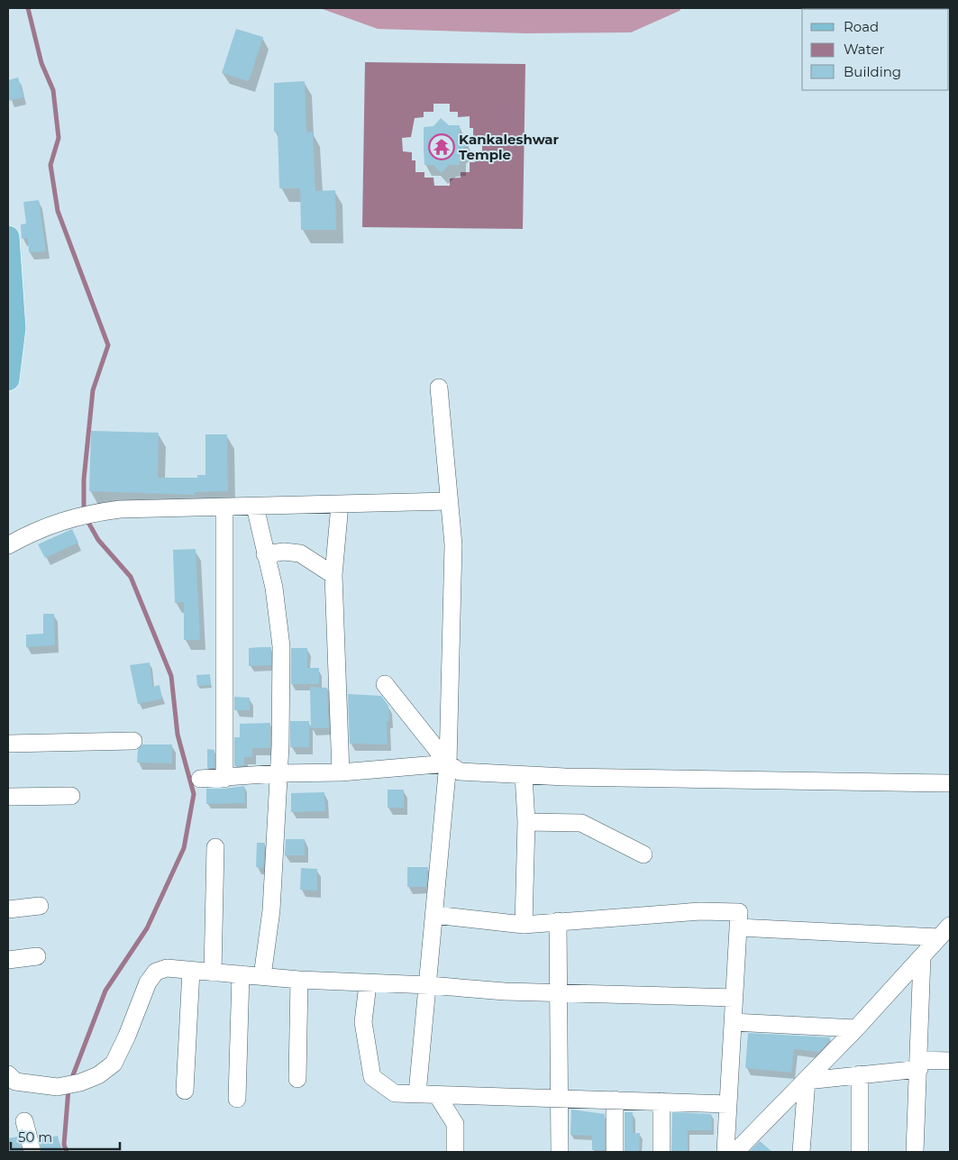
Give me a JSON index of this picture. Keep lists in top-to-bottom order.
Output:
{
  "places": {
    "temple": ["Kankaleshwar Temple"]
  },
  "legend": ["Road", "Water", "Building"],
  "scale_bar": "50 m"
}
